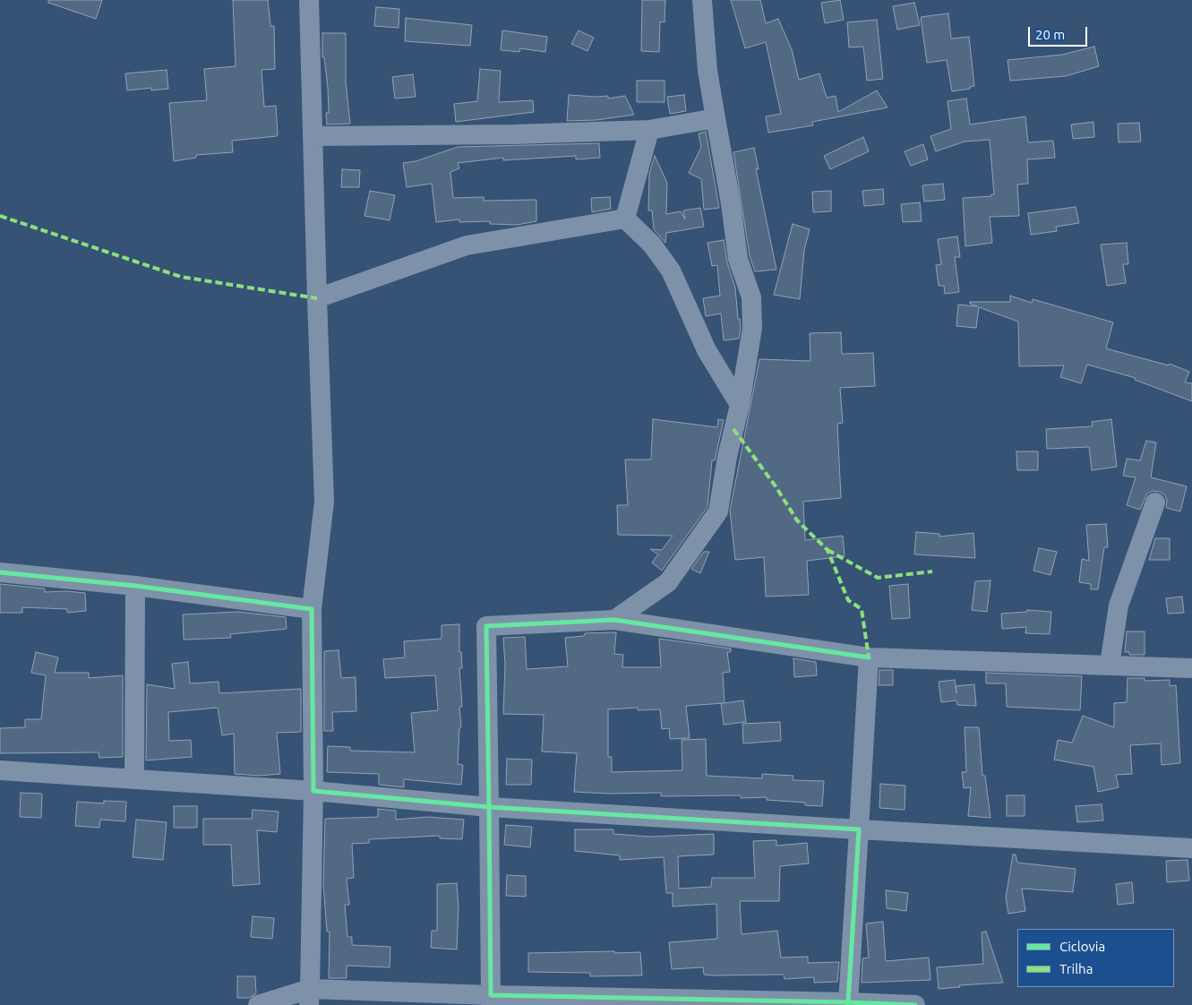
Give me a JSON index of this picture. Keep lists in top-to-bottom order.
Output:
{
  "legend": ["Ciclovia", "Trilha"],
  "scale_bar": "20 m"
}
